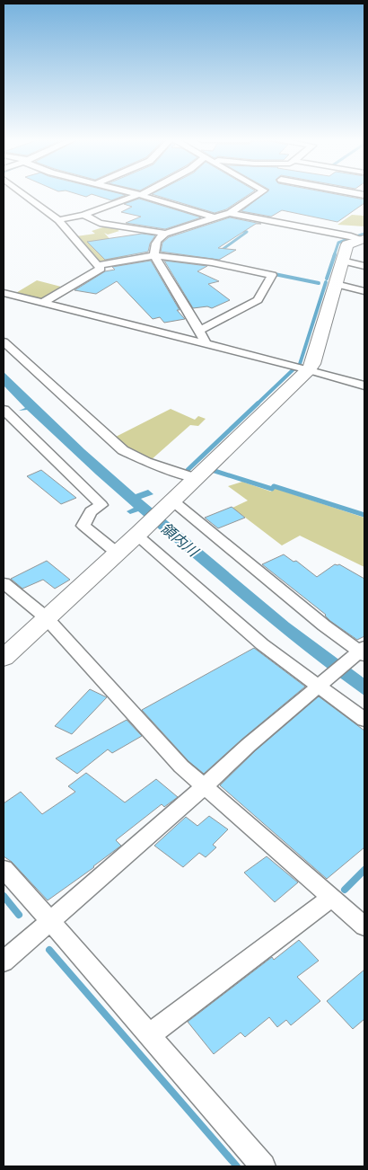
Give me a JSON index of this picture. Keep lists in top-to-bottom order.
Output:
{
  "water": ["領内川"]
}
